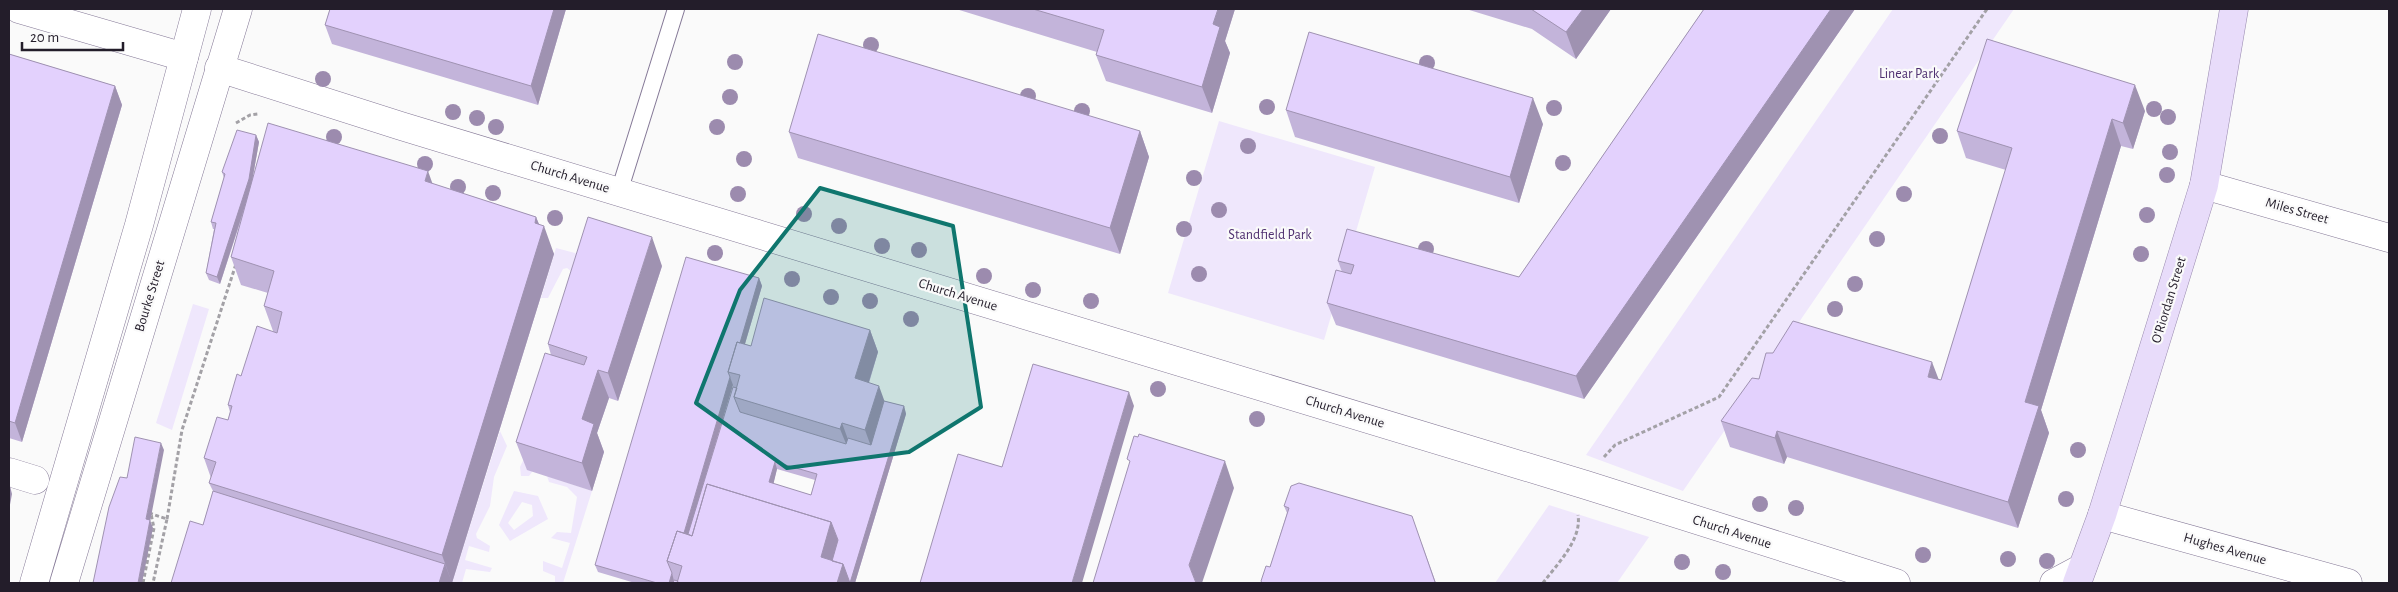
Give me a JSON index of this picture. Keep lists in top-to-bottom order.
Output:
{
  "streets": {
    "main road": ["O'Riordan Street"],
    "street": [
      "Church Avenue",
      "Miles Street",
      "Bourke Street",
      "Hughes Avenue"
    ]
  },
  "crossings": [
    ["Church Avenue", "Bourke Street"],
    ["Miles Street", "O'Riordan Street"],
    ["O'Riordan Street", "Hughes Avenue"]
  ],
  "parks": ["Linear Park", "Standfield Park"],
  "scale_bar": "20 m"
}
